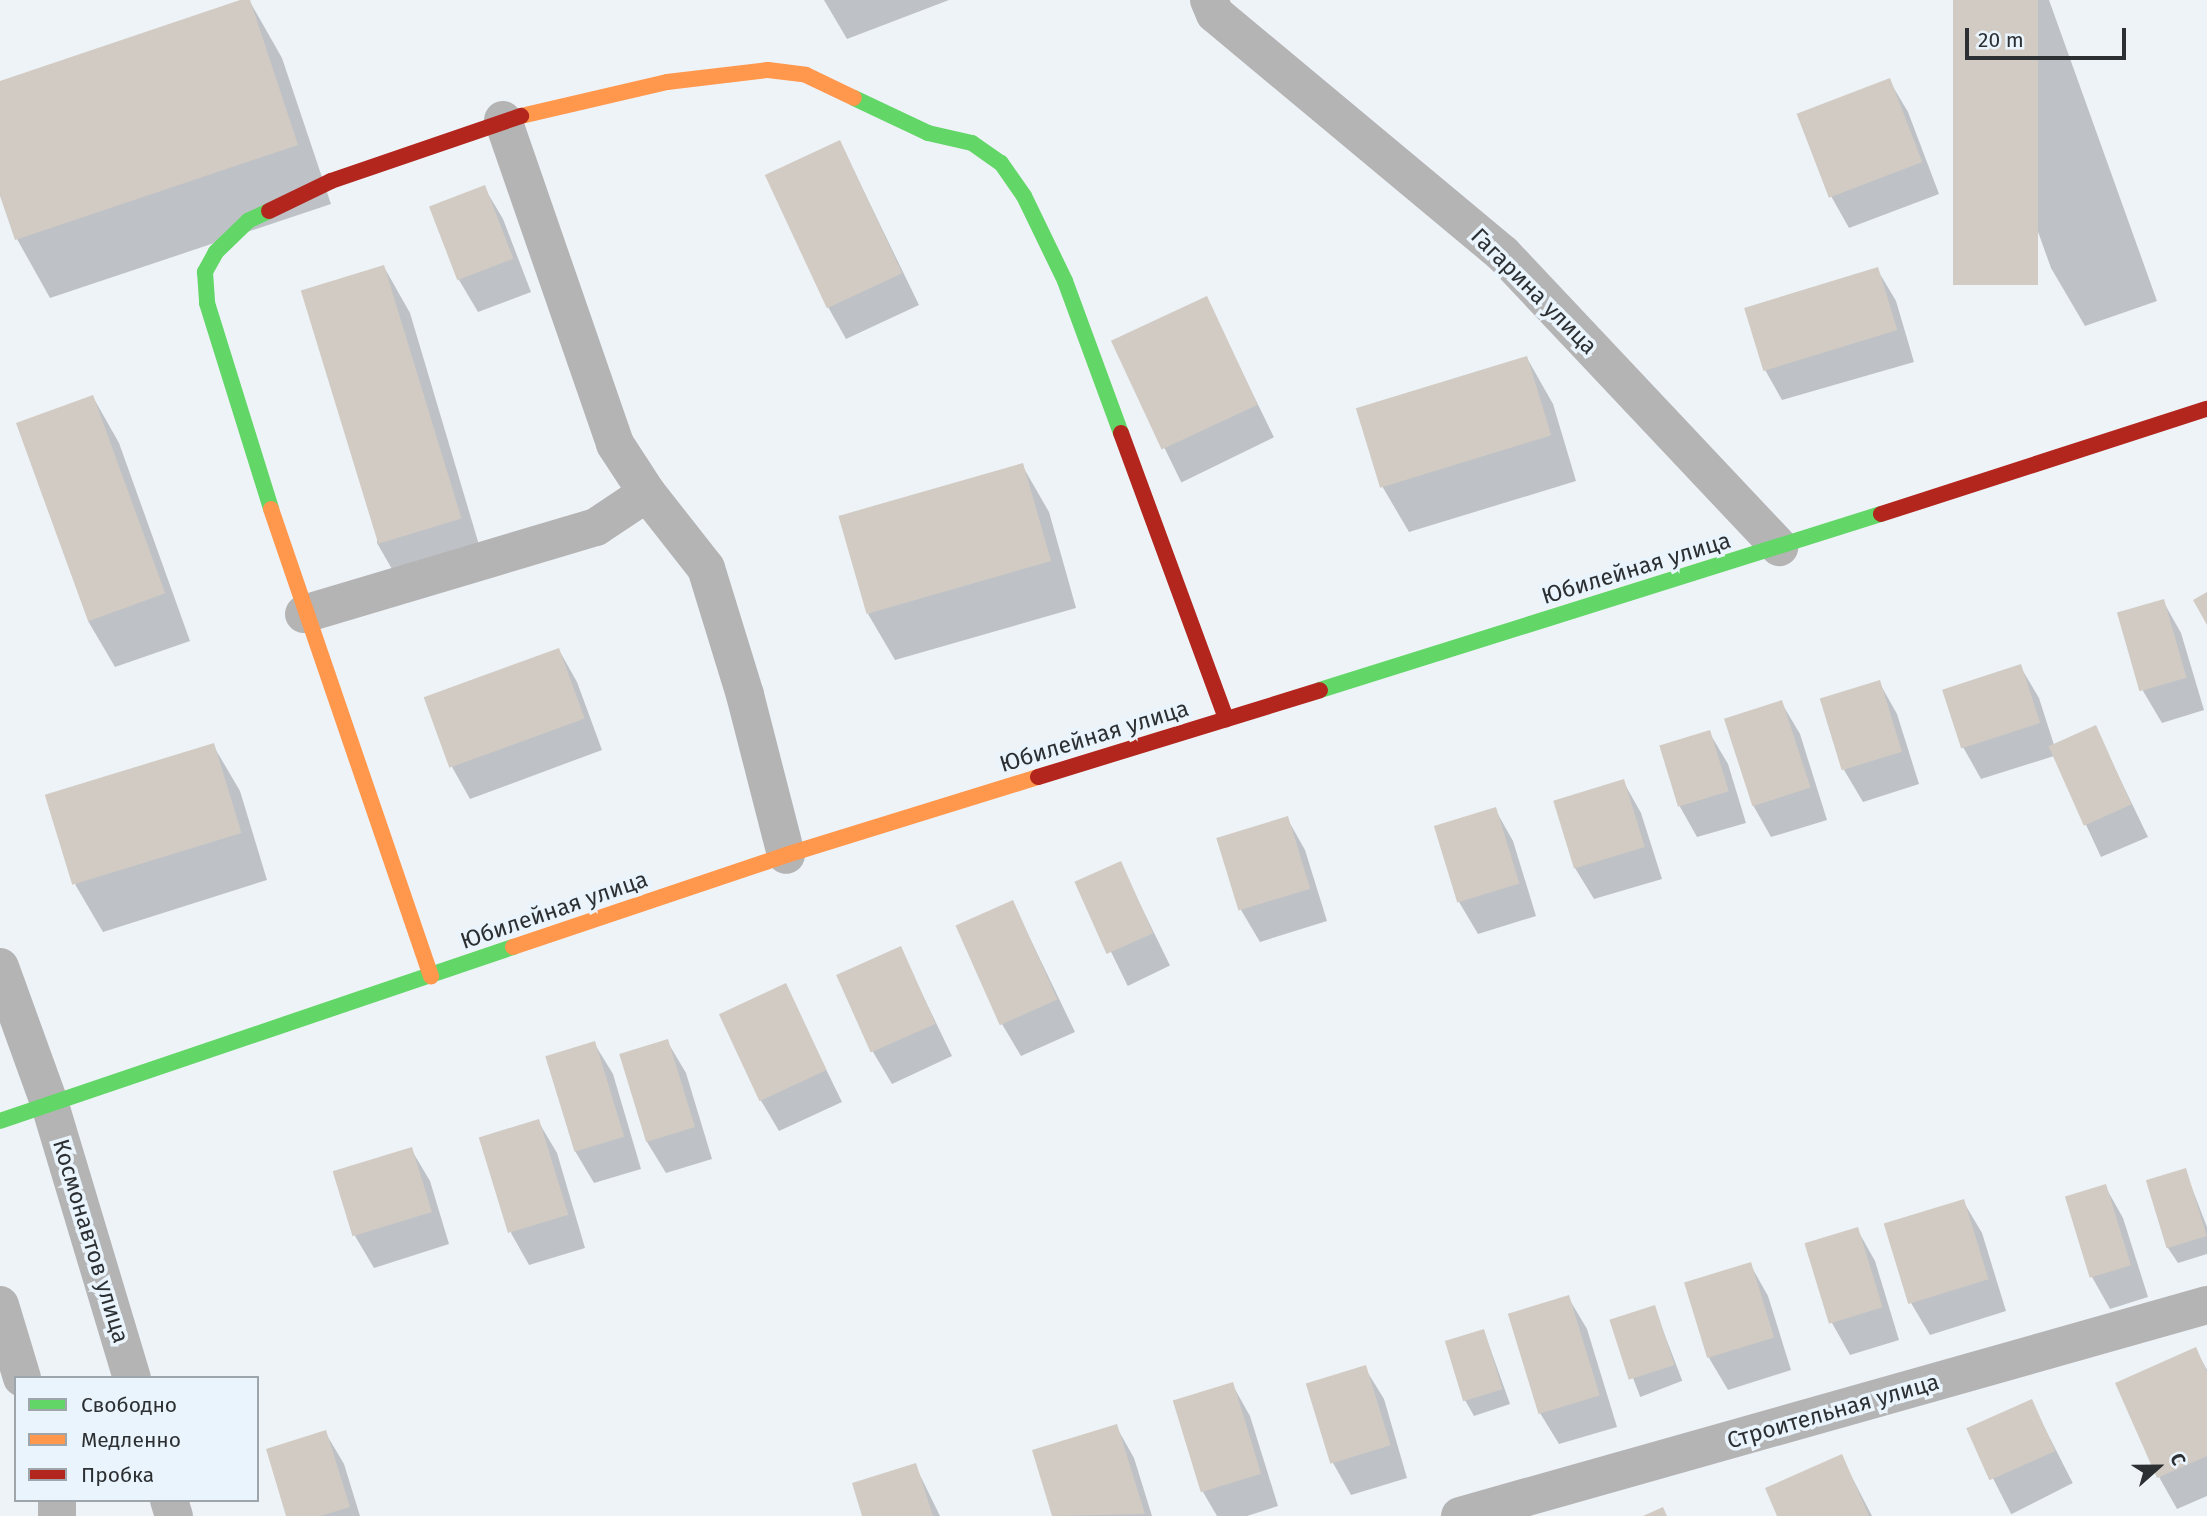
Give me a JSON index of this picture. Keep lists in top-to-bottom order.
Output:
{
  "streets": {
    "main road": ["Юбилейная улица"],
    "street": ["Гагарина улица", "Космонавтов улица", "Строительная улица"]
  },
  "crossings": [
    ["Гагарина улица", "Юбилейная улица"],
    ["Юбилейная улица", "Космонавтов улица"]
  ],
  "legend": ["Свободно", "Медленно", "Пробка"],
  "scale_bar": "20 m",
  "north": "right"
}
